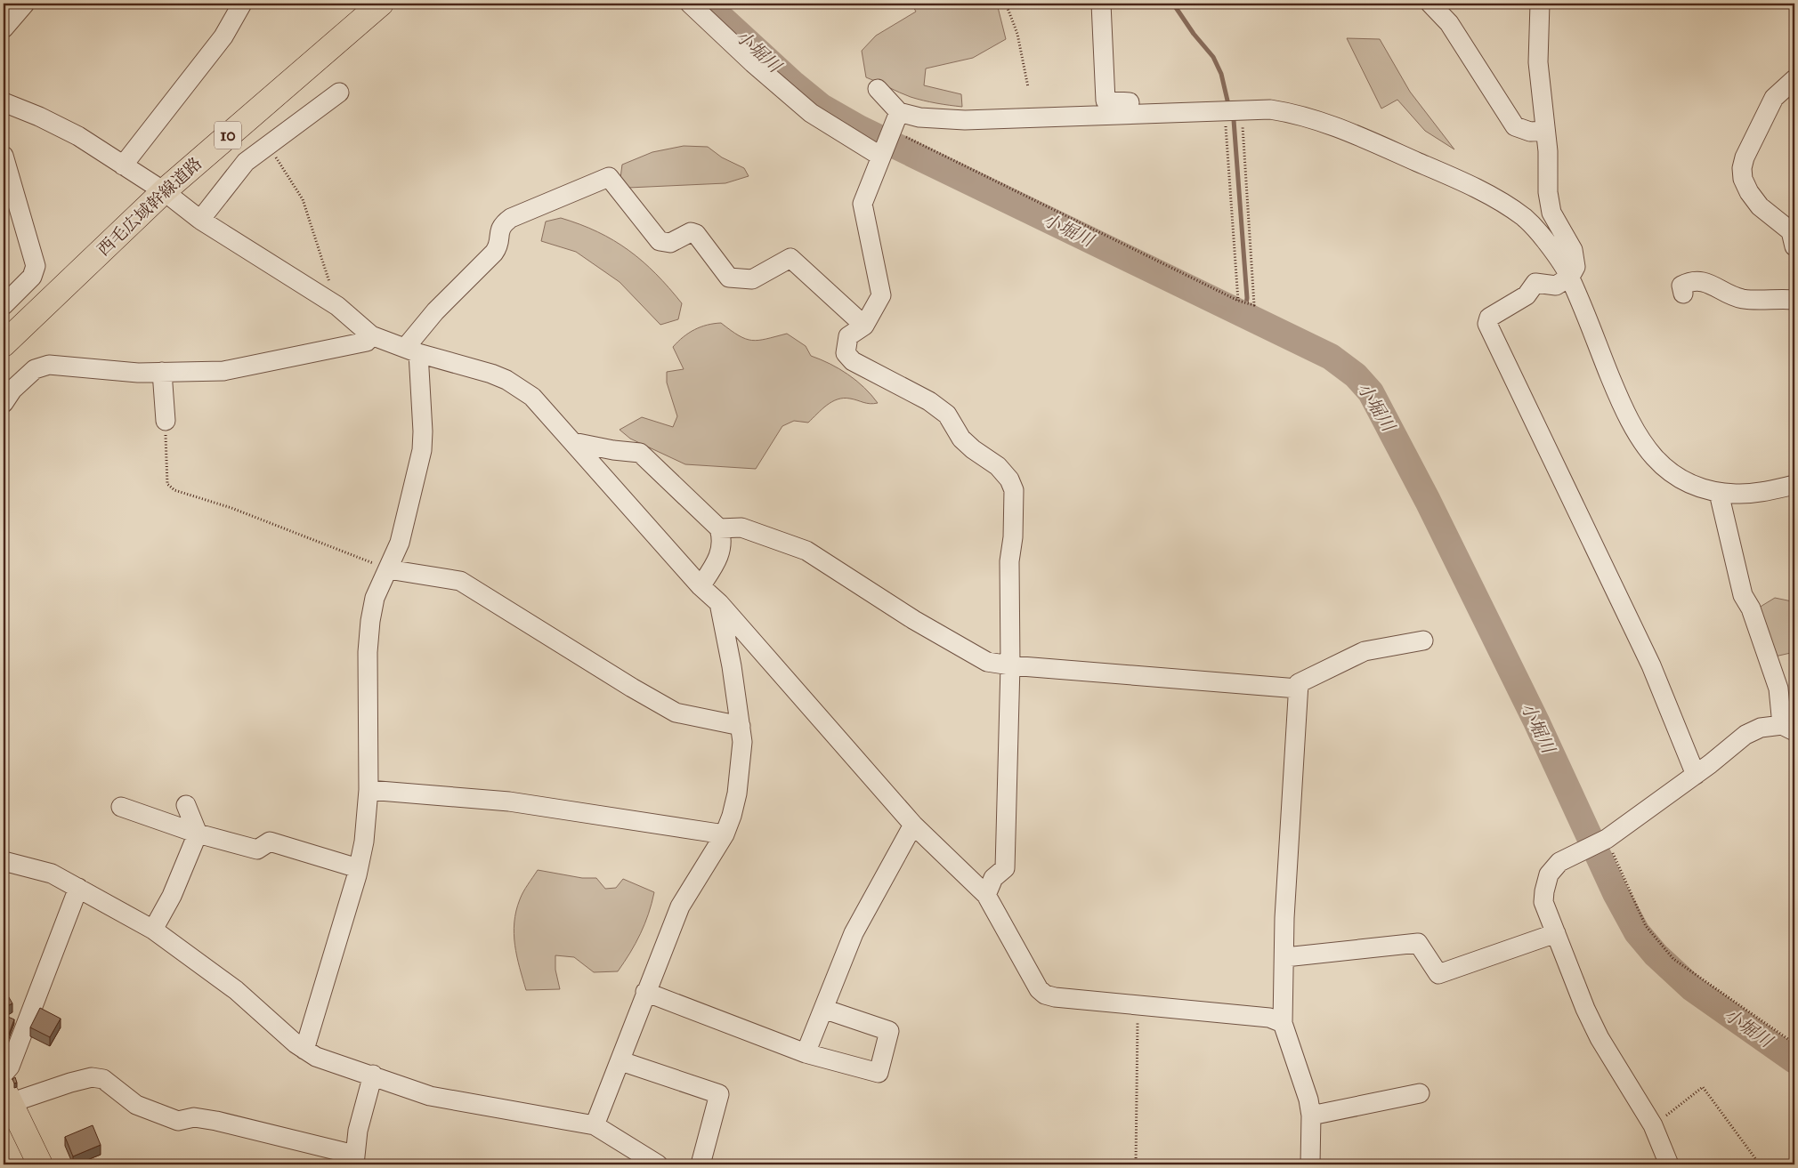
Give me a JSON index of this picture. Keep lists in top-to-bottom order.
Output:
{
  "streets": {
    "main road": ["10", "西毛広域幹線道路"]
  },
  "water": ["小堀川"]
}
